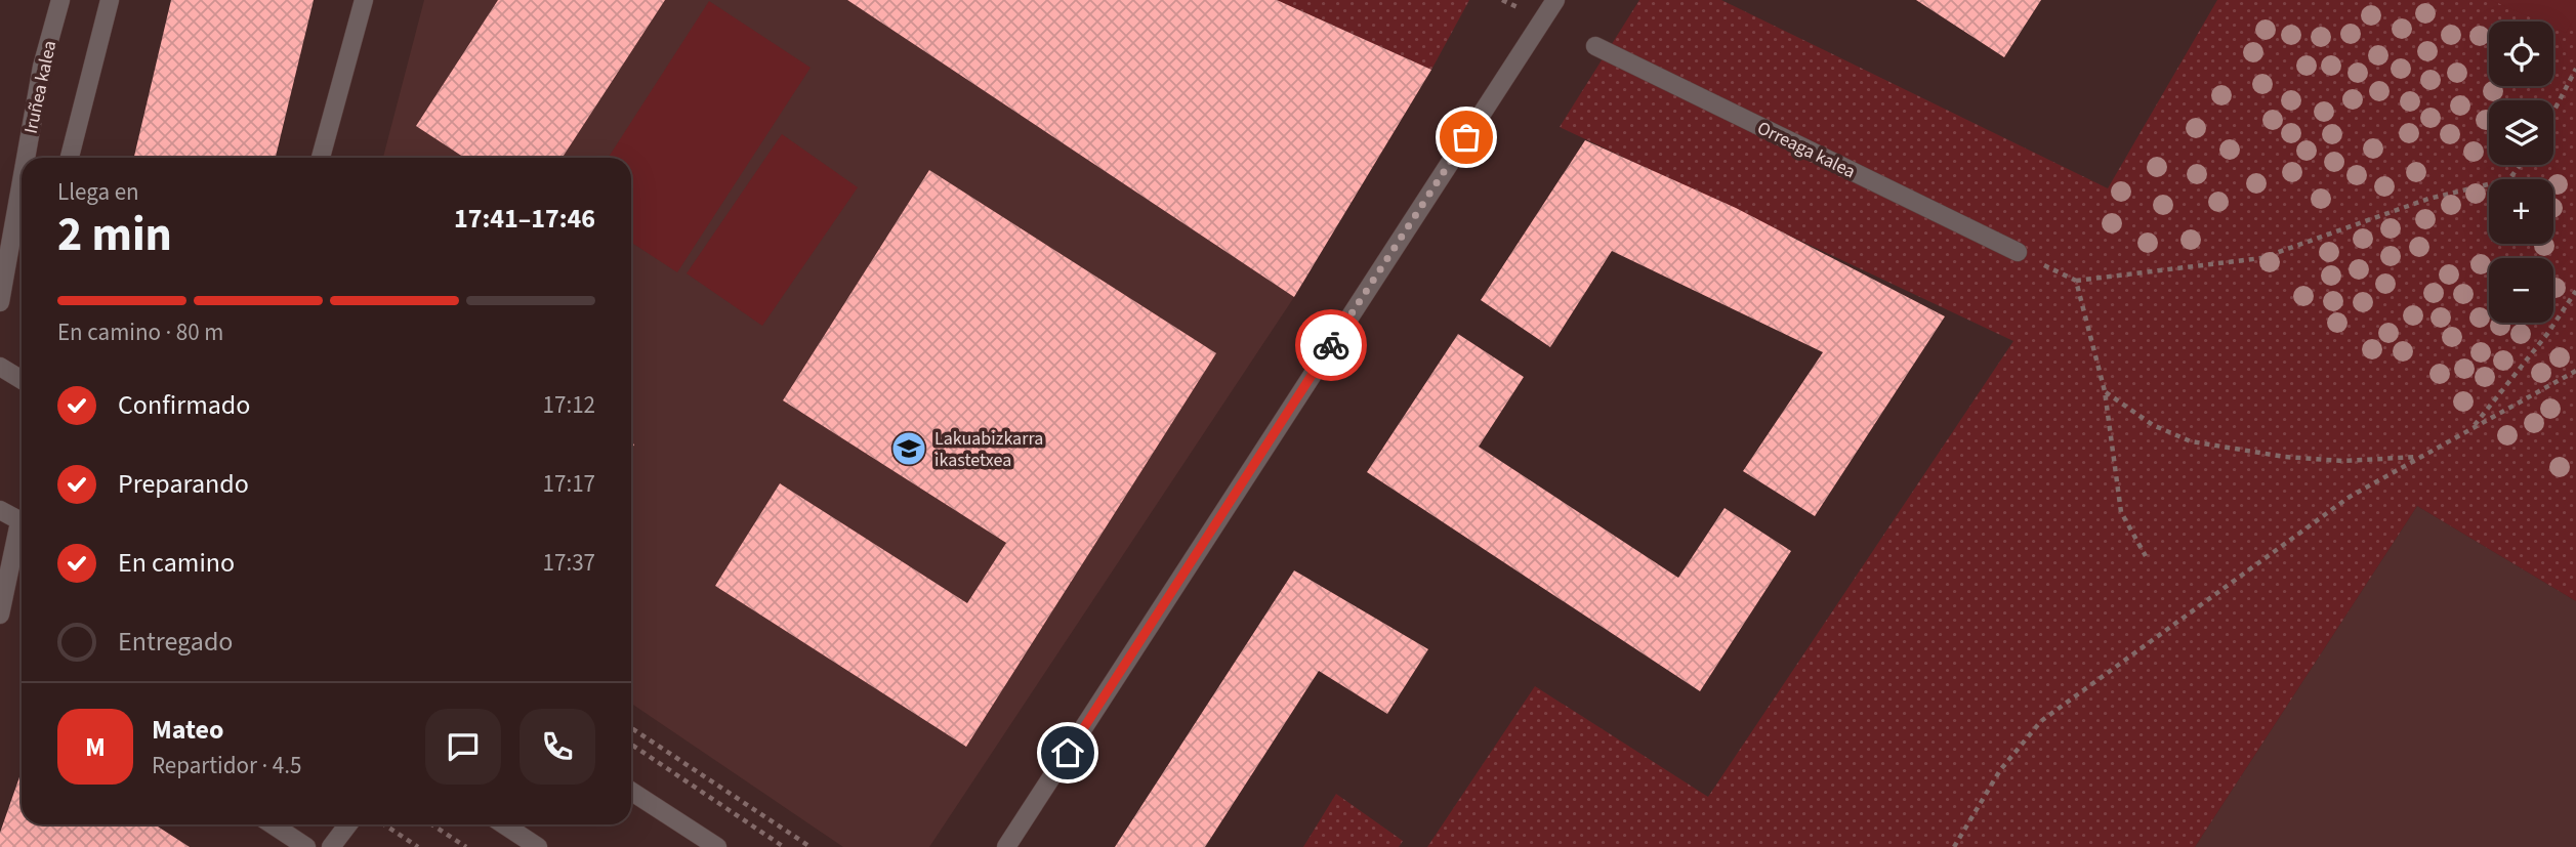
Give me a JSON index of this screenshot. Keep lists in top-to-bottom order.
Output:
{
  "streets": {
    "street": ["Iruñea kalea", "Orreaga kalea"]
  },
  "places": {
    "school or university": ["Lakuabizkarra ikastetxea"]
  },
  "page": {
    "map_buttons": ["+", "−"],
    "heading": ["2 min", "Llega en", "17:41–17:46"],
    "panel": ["Mateo", "Repartidor · 4.5"],
    "bar": "En camino · 80 m",
    "list": [
      ["Confirmado", "17:12"],
      ["Preparando", "17:17"],
      ["En camino", "17:37"],
      "Entregado"
    ],
    "round": "M"
  }
}
